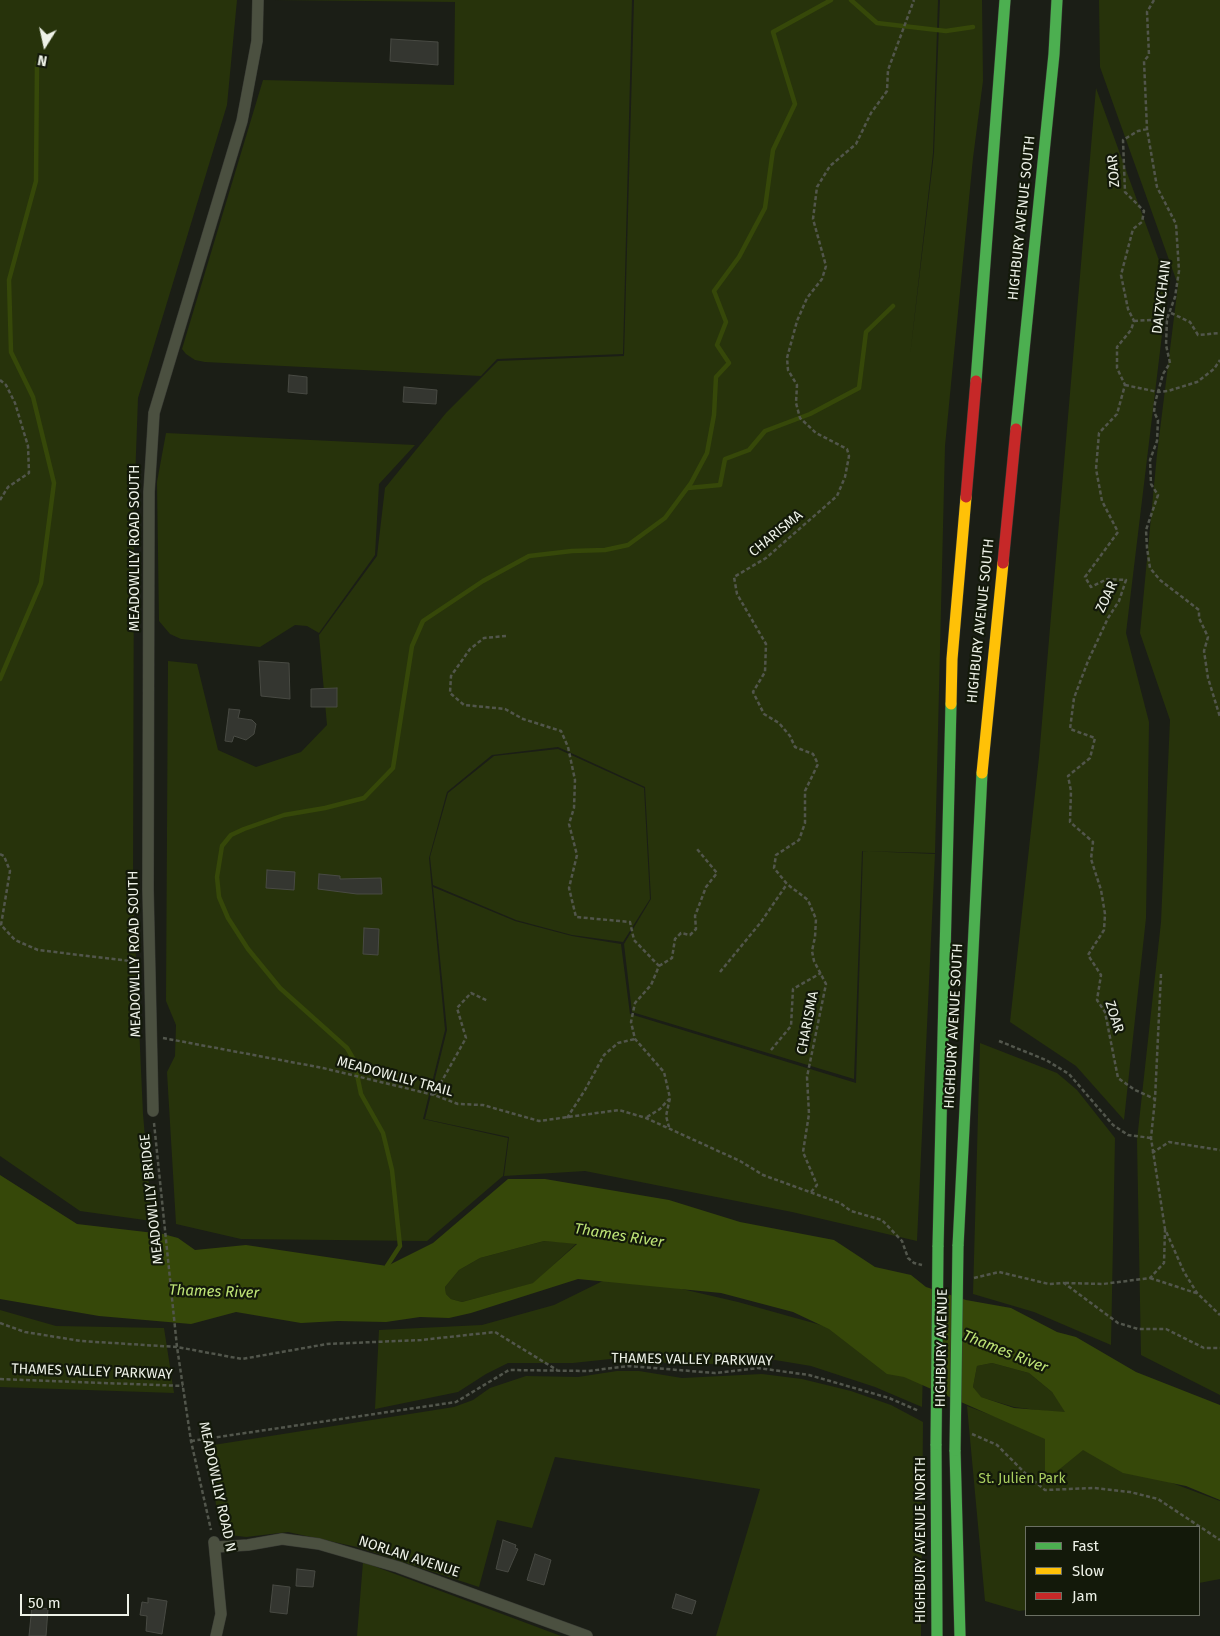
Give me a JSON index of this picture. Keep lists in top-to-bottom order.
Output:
{
  "streets": {
    "highway": ["HIGHBURY AVENUE SOUTH", "HIGHBURY AVENUE", "HIGHBURY AVENUE NORTH"],
    "street": ["MEADOWLILY ROAD SOUTH", "MEADOWLILY ROAD N", "NORLAN AVENUE"],
    "path": [
      "ZOAR",
      "DAIZYCHAIN",
      "CHARISMA",
      "MEADOWLILY TRAIL",
      "MEADOWLILY BRIDGE",
      "THAMES VALLEY PARKWAY"
    ]
  },
  "crossings": [
    ["ZOAR", "DAIZYCHAIN"],
    ["HIGHBURY AVENUE SOUTH", "HIGHBURY AVENUE"],
    ["CHARISMA", "MEADOWLILY TRAIL"],
    ["MEADOWLILY ROAD SOUTH", "MEADOWLILY TRAIL"],
    ["MEADOWLILY ROAD SOUTH", "MEADOWLILY BRIDGE"],
    ["MEADOWLILY BRIDGE", "MEADOWLILY ROAD N"],
    ["HIGHBURY AVENUE", "HIGHBURY AVENUE NORTH"],
    ["THAMES VALLEY PARKWAY", "MEADOWLILY ROAD N"],
    ["MEADOWLILY ROAD N", "NORLAN AVENUE"]
  ],
  "water": ["Thames River"],
  "parks": ["St. Julien Park"],
  "legend": ["Fast", "Slow", "Jam"],
  "scale_bar": "50 m",
  "north": "bottom"
}
